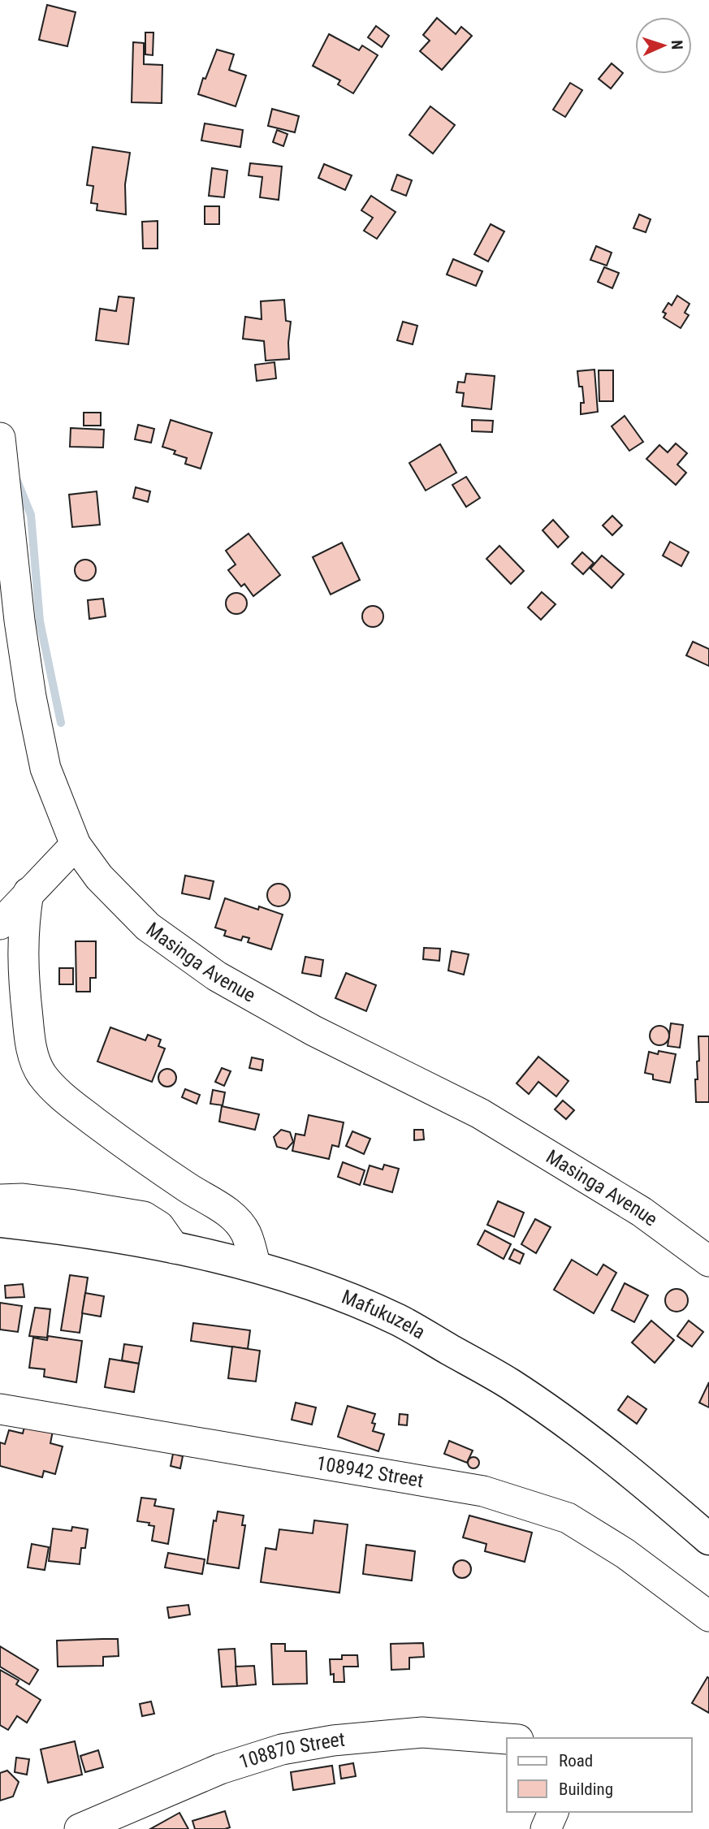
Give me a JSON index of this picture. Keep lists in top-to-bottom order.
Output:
{
  "streets": {
    "main road": ["Mafukuzela"],
    "street": ["Masinga Avenue", "108942 Street", "108870 Street"]
  },
  "legend": ["Road", "Building"],
  "north": "right"
}
